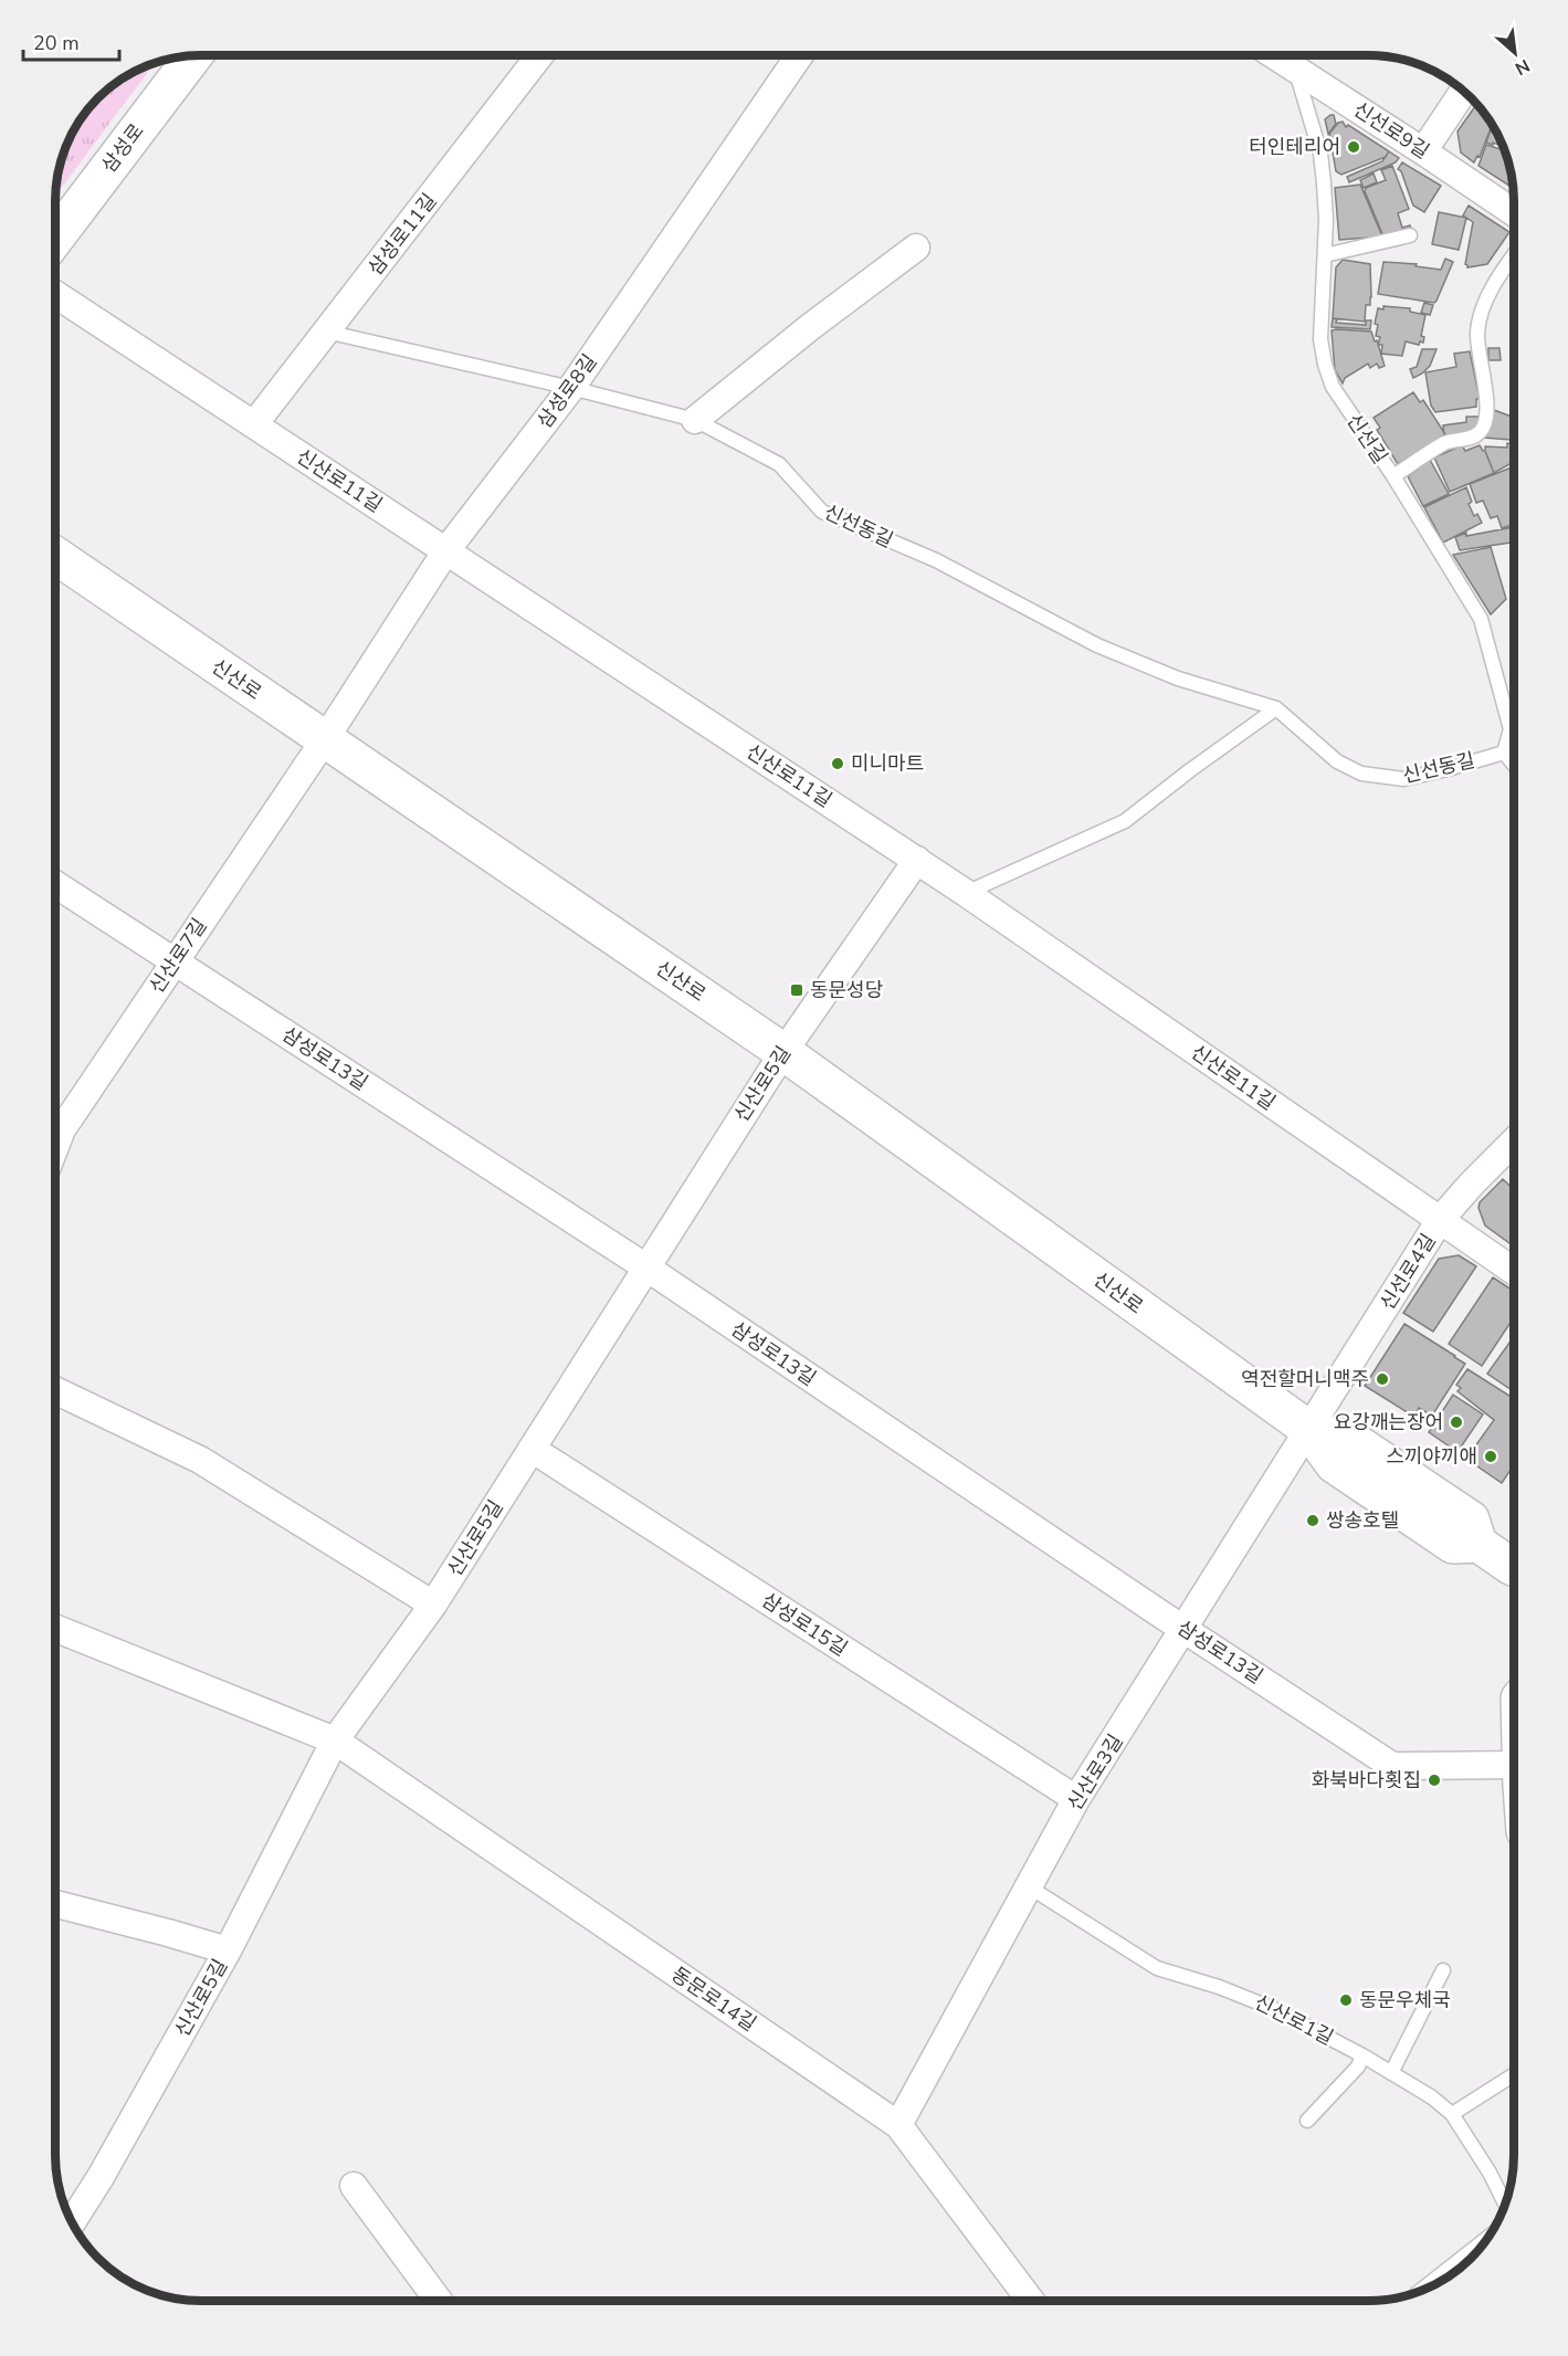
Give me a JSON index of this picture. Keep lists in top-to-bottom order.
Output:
{
  "streets": {
    "main road": ["삼성로", "신산로"],
    "street": [
      "신선로9길",
      "삼성로11길",
      "삼성로8길",
      "신산로11길",
      "신산로7길",
      "삼성로13길",
      "신산로5길",
      "신선로4길",
      "삼성로15길",
      "신산로3길",
      "동문로14길"
    ],
    "lane": ["신선길", "신선동길", "신산로1길"]
  },
  "crossings": [
    ["신선로9길", "신선길"],
    ["삼성로11길", "신산로11길"],
    ["삼성로11길", "신선동길"],
    ["삼성로8길", "신산로11길"],
    ["삼성로8길", "신선동길"],
    ["삼성로8길", "신산로"],
    ["삼성로8길", "신산로7길"],
    ["신산로11길", "신산로5길"],
    ["신산로11길", "신선로4길"],
    ["신산로", "신산로7길"],
    ["신산로", "신산로5길"],
    ["신산로", "신선로4길"],
    ["신산로", "신산로3길"],
    ["신산로7길", "삼성로13길"],
    ["삼성로13길", "신산로5길"],
    ["삼성로13길", "신산로3길"],
    ["신산로5길", "삼성로15길"],
    ["신산로5길", "동문로14길"],
    ["신선로4길", "신산로3길"],
    ["삼성로15길", "신산로3길"],
    ["신산로3길", "동문로14길"],
    ["신산로3길", "신산로1길"]
  ],
  "places": {
    "other": [
      "터인테리어",
      "미니마트",
      "역전할머니맥주",
      "요강깨는장어",
      "스끼야끼애",
      "쌍송호텔",
      "화북바다횟집",
      "동문우체국"
    ],
    "transit": ["동문성당"]
  },
  "scale_bar": "20 m",
  "north": "bottom right"
}
